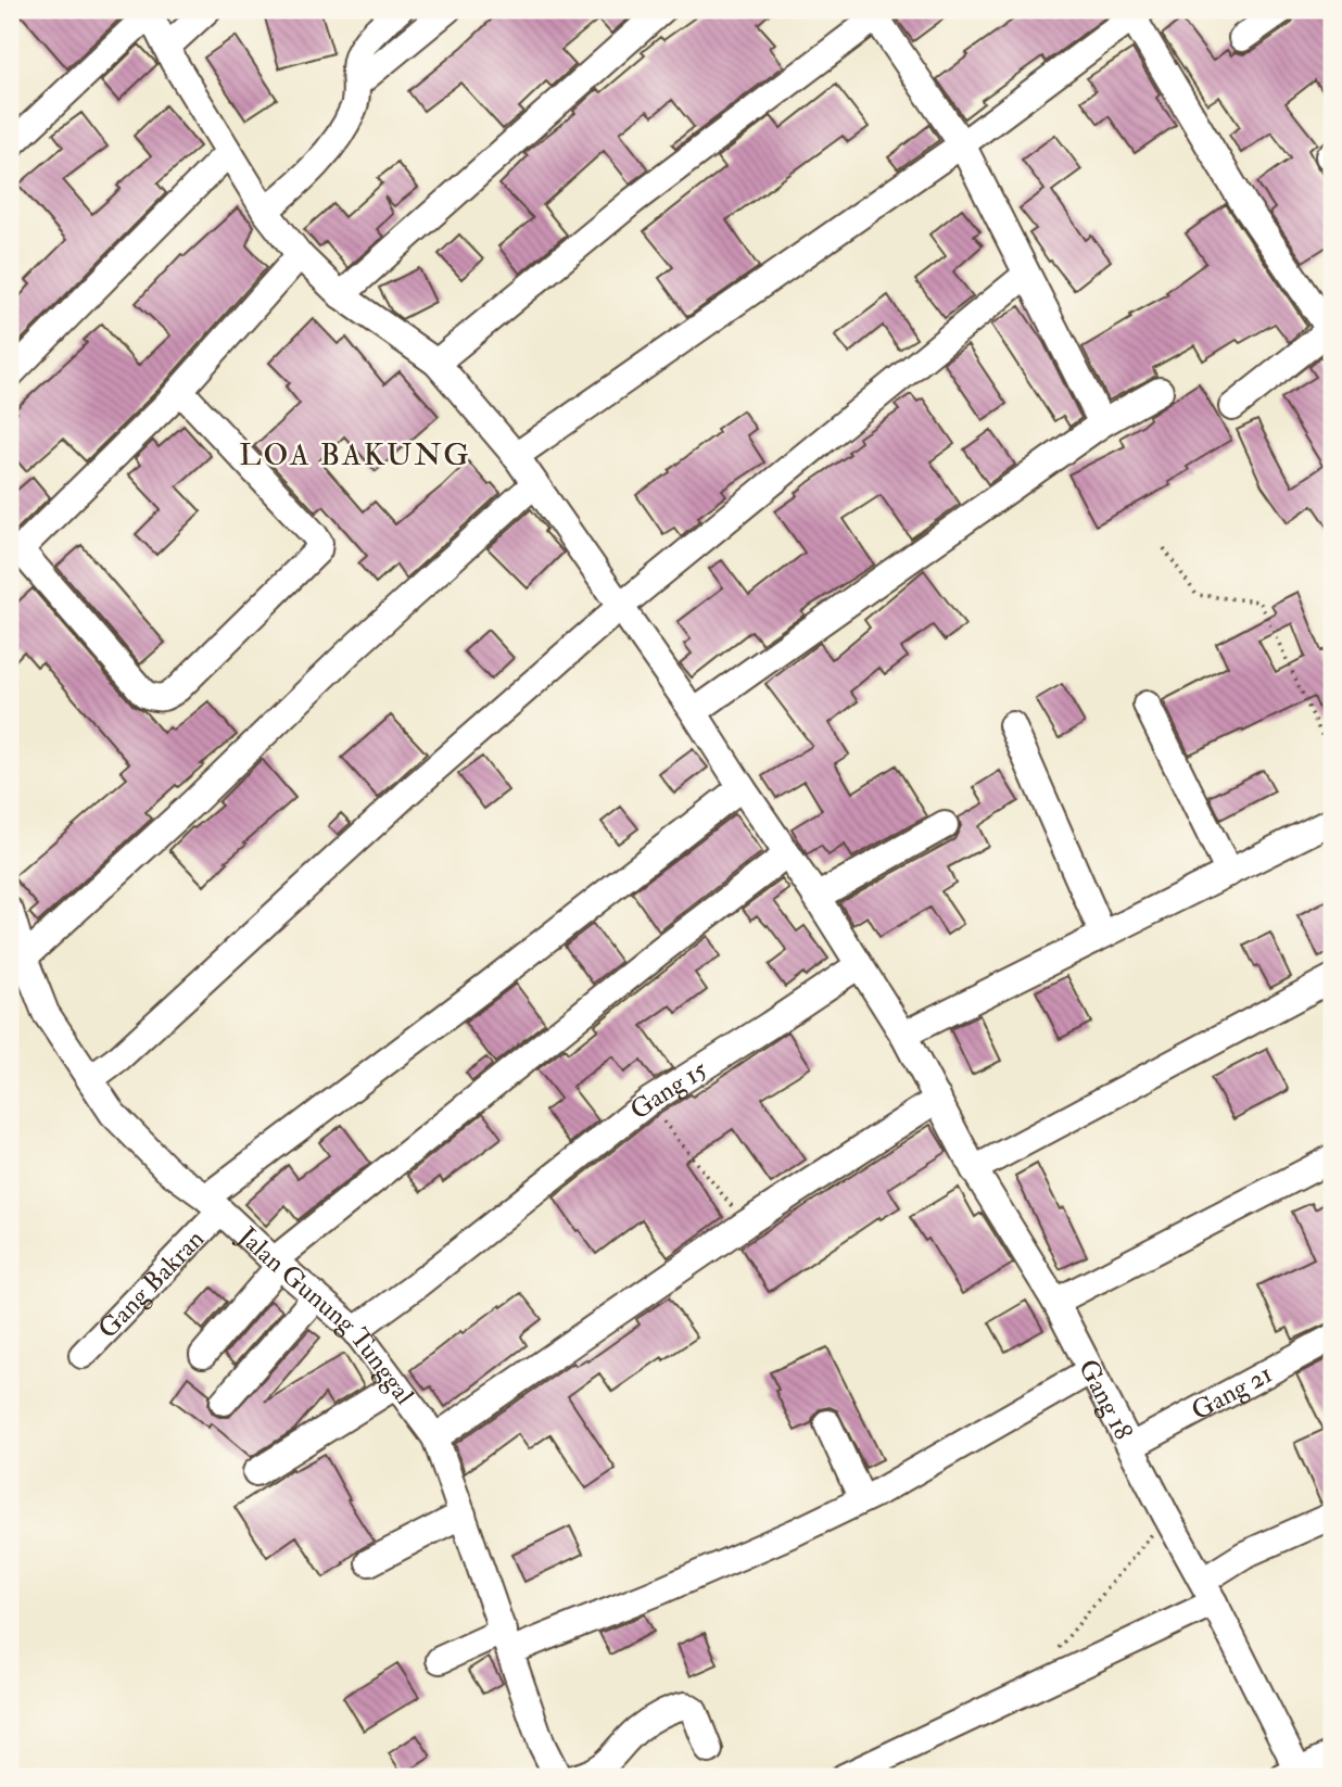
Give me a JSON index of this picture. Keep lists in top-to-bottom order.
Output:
{
  "streets": {
    "street": [
      "Gang 15",
      "Gang Bakran",
      "Jalan Gunung Tunggal",
      "Gang 21",
      "Gang 18"
    ]
  },
  "crossings": [
    ["Gang 15", "Jalan Gunung Tunggal"],
    ["Gang 15", "Gang 18"],
    ["Gang Bakran", "Jalan Gunung Tunggal"],
    ["Gang Bakran", "Gang 18"],
    ["Gang 21", "Gang 18"]
  ],
  "districts": ["LOA BAKUNG"]
}
